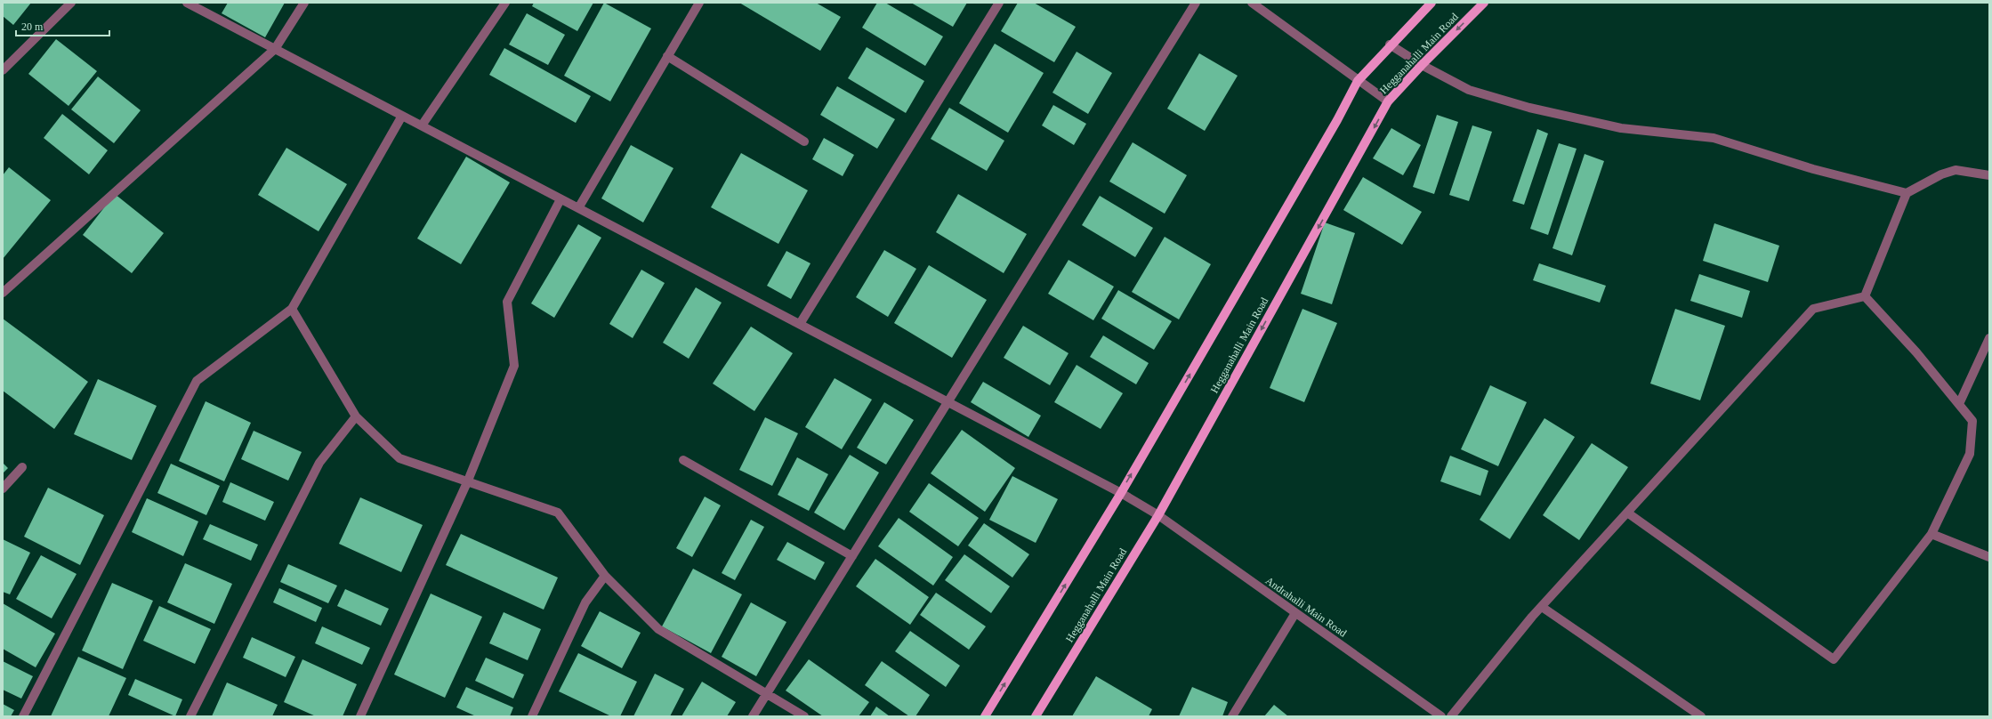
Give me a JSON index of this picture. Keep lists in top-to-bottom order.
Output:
{
  "streets": {
    "main road": ["Hegganahalli Main Road"],
    "street": ["Andrahalli Main Road"]
  },
  "crossings": [
    ["Hegganahalli Main Road", "Andrahalli Main Road"]
  ],
  "scale_bar": "20 m"
}
